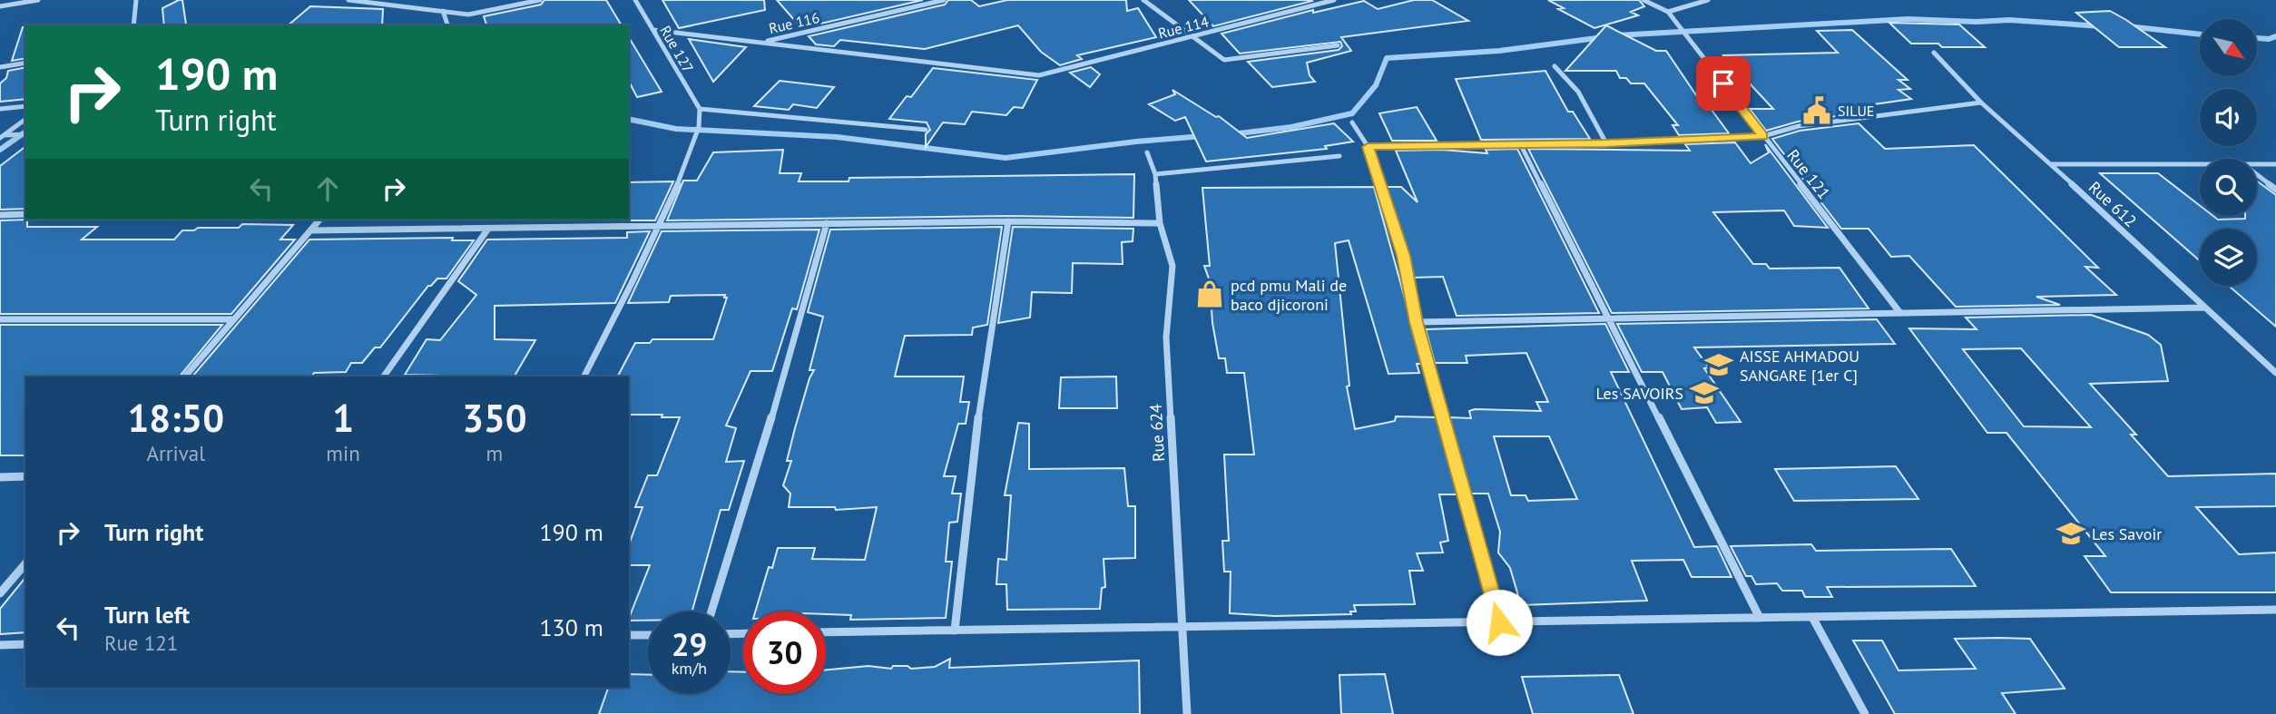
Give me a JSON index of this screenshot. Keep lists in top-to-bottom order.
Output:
{
  "streets": {
    "street": [
      "Rue 116",
      "Rue 114",
      "Rue 127",
      "Rue 121",
      "Rue 612",
      "Rue 624"
    ]
  },
  "crossings": [
    ["Rue 116", "Rue 114"]
  ],
  "places": {
    "public building": ["SILUE"],
    "shop": ["pcd pmu Mali de baco djicoroni"],
    "school or university": ["AISSE AHMADOU SANGARE [1er C]", "Les SAVOIRS", "Les Savoir"]
  },
  "north": "bottom right",
  "page": {
    "turn": ["190 m", "Turn right"],
    "eta": [
      "18:50",
      "Arrival",
      "1",
      "min",
      "350",
      "m"
    ],
    "list": [
      {
        "name": "Turn right",
        "value": "190 m"
      },
      {
        "name": "Turn left",
        "note": "Rue 121",
        "value": "130 m"
      }
    ],
    "speed": "29 km/h",
    "limit": "30"
  }
}
